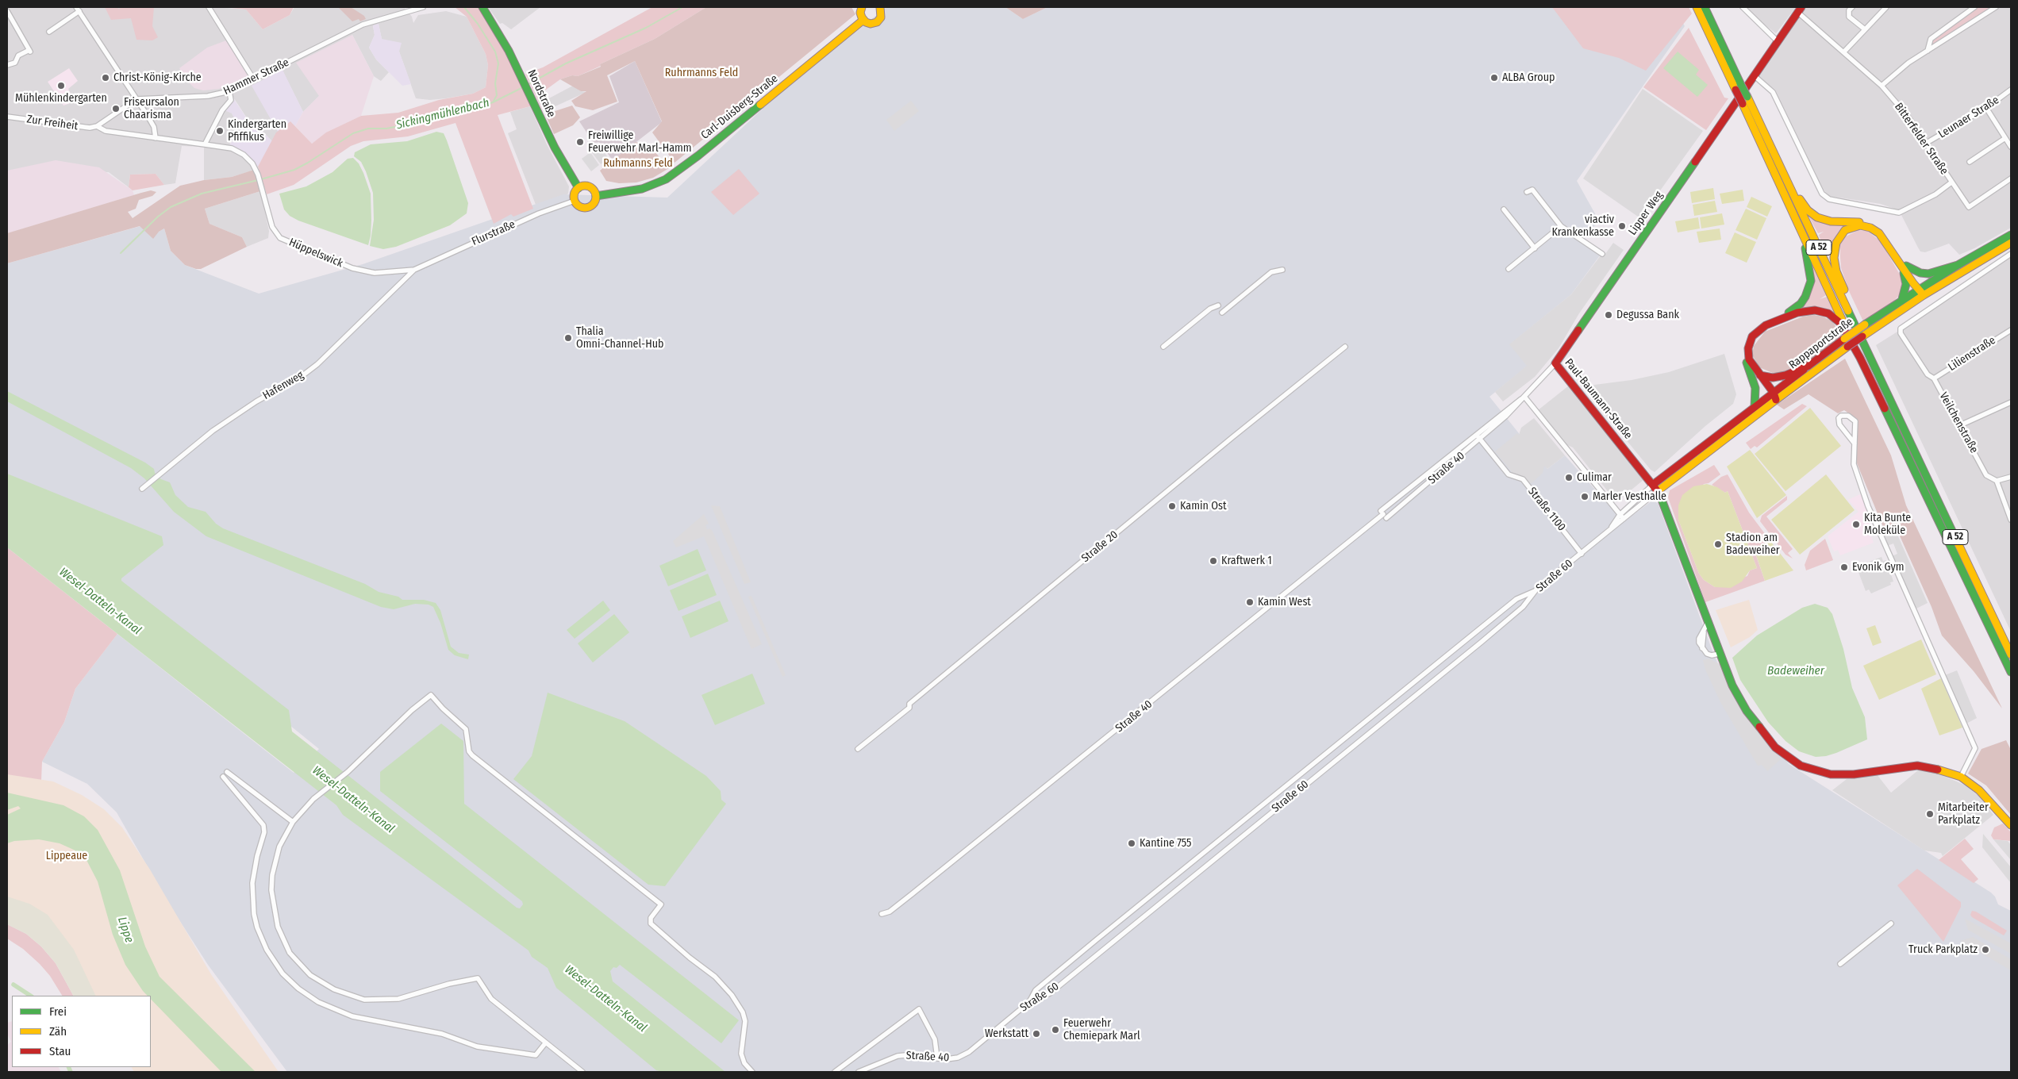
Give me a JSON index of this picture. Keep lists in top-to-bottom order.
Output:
{
  "streets": {
    "main road": [
      "Nordstraße",
      "Carl-Duisberg-Straße",
      "Lipper Weg",
      "A 52",
      "Rappaportstraße",
      "Paul-Baumann-Straße"
    ],
    "street": [
      "Hammer Straße",
      "Leunaer Straße",
      "Zur Freiheit",
      "Bitterfelder Straße",
      "Flurstraße",
      "Hüppelswick",
      "Lilienstraße",
      "Hafenweg",
      "Veilchenstraße",
      "Straße 40",
      "Straße 1100",
      "Straße 20",
      "Straße 60"
    ]
  },
  "crossings": [
    ["Nordstraße", "Carl-Duisberg-Straße"],
    ["Nordstraße", "Flurstraße"],
    ["Carl-Duisberg-Straße", "Flurstraße"],
    ["Leunaer Straße", "Bitterfelder Straße"],
    ["Zur Freiheit", "Hüppelswick"],
    ["Bitterfelder Straße", "Lipper Weg"],
    ["Lipper Weg", "Paul-Baumann-Straße"],
    ["Flurstraße", "Hüppelswick"],
    ["Flurstraße", "Hafenweg"],
    ["Hüppelswick", "Hafenweg"],
    ["Rappaportstraße", "Paul-Baumann-Straße"],
    ["Lilienstraße", "Veilchenstraße"],
    ["Paul-Baumann-Straße", "Straße 40"],
    ["Straße 40", "Straße 1100"],
    ["Straße 40", "Straße 60"],
    ["Straße 1100", "Straße 60"]
  ],
  "water": [
    "Sickingmühlenbach",
    "Wesel-Datteln-Kanal",
    "Badeweiher",
    "Lippe"
  ],
  "parks": ["Ruhrmanns Feld", "Ruhmanns Feld", "Lippeaue"],
  "places": [
    "Christ-König-Kirche",
    "ALBA Group",
    "Mühlenkindergarten",
    "Friseursalon Chaarisma",
    "Kindergarten Pfiffikus",
    "Freiwillige Feuerwehr Marl-Hamm",
    "viactiv Krankenkasse",
    "Degussa Bank",
    "Thalia Omni-Channel-Hub",
    "Culimar",
    "Marler Vesthalle",
    "Kamin Ost",
    "Kita Bunte Moleküle",
    "Stadion am Badeweiher",
    "Kraftwerk 1",
    "Evonik Gym",
    "Kamin West",
    "Mitarbeiter Parkplatz",
    "Kantine 755",
    "Truck Parkplatz",
    "Feuerwehr Chemiepark Marl",
    "Werkstatt"
  ],
  "legend": ["Frei", "Zäh", "Stau"]
}
